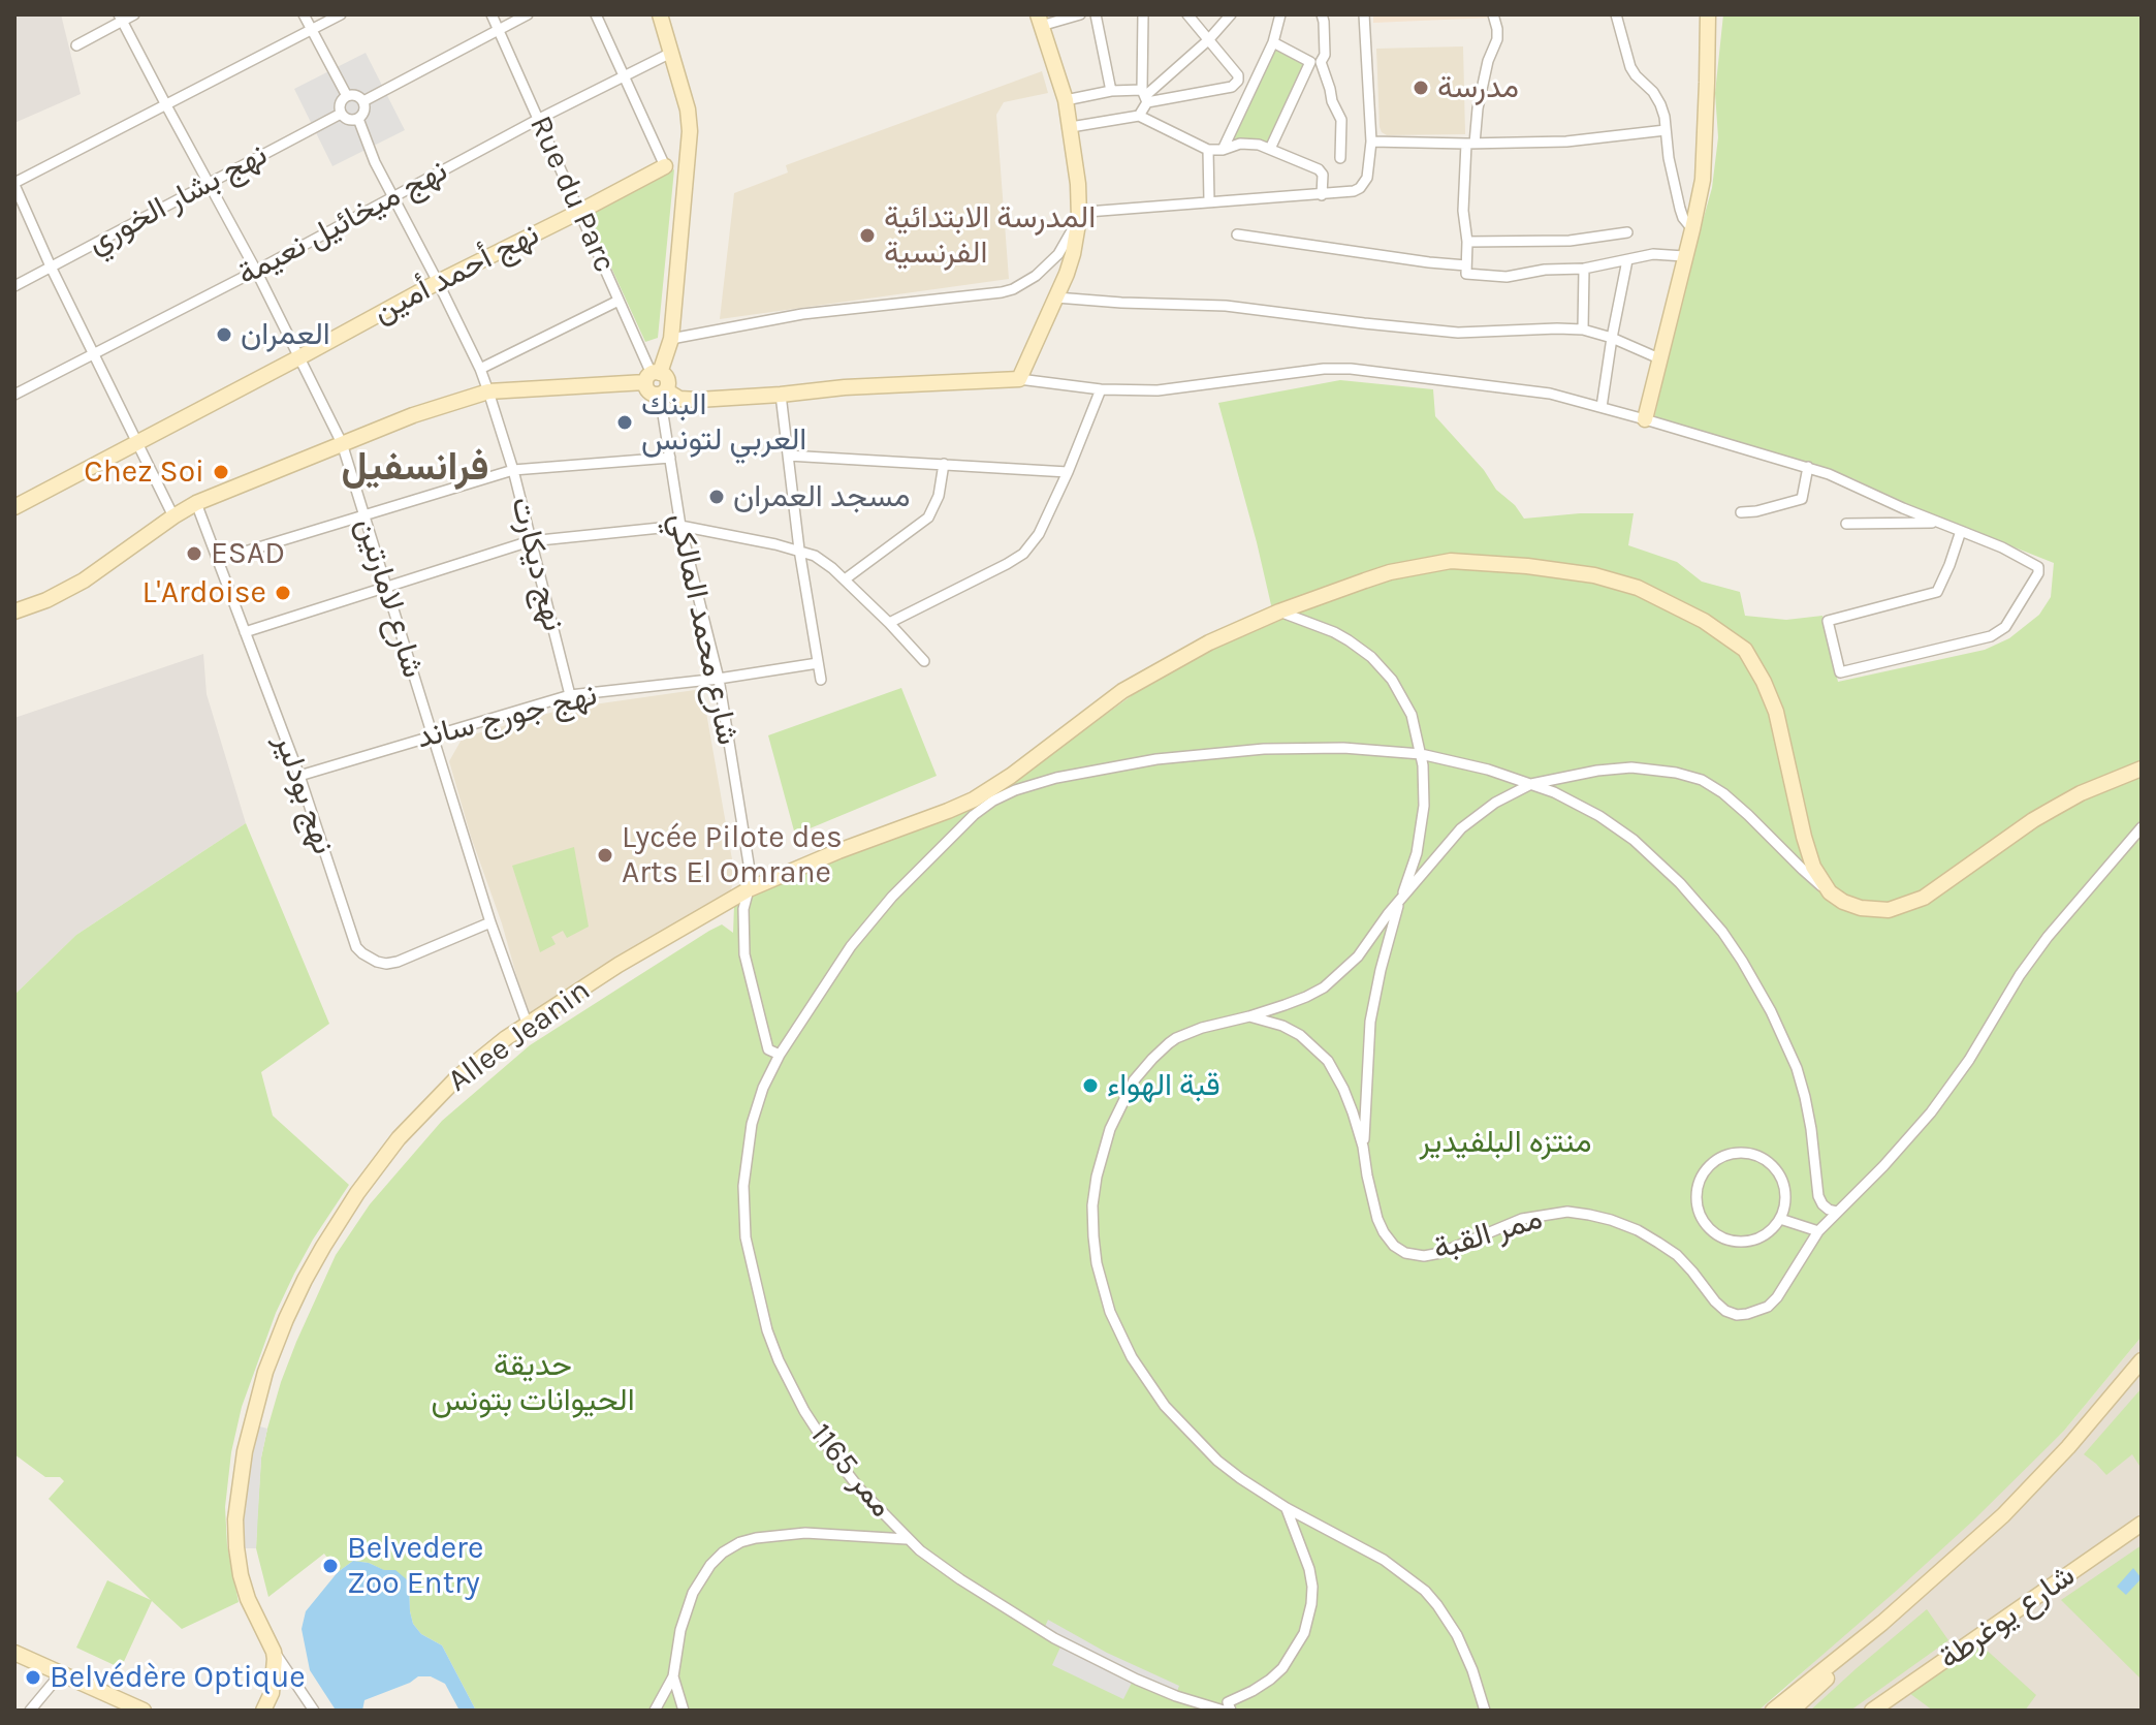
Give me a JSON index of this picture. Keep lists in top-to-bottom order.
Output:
{
  "streets": {
    "street": [
      "Rue du Parc",
      "نهج بشار الخوري",
      "نهج ميخائيل نعيمة",
      "نهج أحمد أمين",
      "نهج ديكارت",
      "شارع لامارتين",
      "شارع محمد المالكي",
      "نهج جورج ساند",
      "نهج بودلير",
      "Allee Jeanin",
      "ممر القبة",
      "ممر 1165",
      "شارع يوغرطة"
    ]
  },
  "crossings": [
    ["Rue du Parc", "نهج ميخائيل نعيمة"],
    ["Rue du Parc", "نهج أحمد أمين"],
    ["نهج بشار الخوري", "نهج ديكارت"],
    ["نهج بشار الخوري", "شارع لامارتين"],
    ["نهج ميخائيل نعيمة", "نهج أحمد أمين"],
    ["نهج ميخائيل نعيمة", "نهج ديكارت"],
    ["نهج ميخائيل نعيمة", "شارع لامارتين"],
    ["نهج أحمد أمين", "نهج ديكارت"],
    ["نهج أحمد أمين", "شارع لامارتين"],
    ["نهج ديكارت", "نهج جورج ساند"],
    ["شارع لامارتين", "نهج جورج ساند"],
    ["شارع لامارتين", "نهج بودلير"],
    ["شارع لامارتين", "Allee Jeanin"],
    ["شارع محمد المالكي", "نهج جورج ساند"],
    ["شارع محمد المالكي", "Allee Jeanin"],
    ["شارع محمد المالكي", "ممر 1165"],
    ["نهج جورج ساند", "نهج بودلير"],
    ["Allee Jeanin", "ممر 1165"],
    ["ممر القبة", "ممر 1165"]
  ],
  "districts": ["فرانسفيل"],
  "parks": ["منتزه البلفيدير", "حديقة الحيوانات بتونس"],
  "places": [
    "مدرسة",
    "المدرسة الابتدائية الفرنسية",
    "العمران",
    "البنك العربي لتونس",
    "Chez Soi",
    "مسجد العمران",
    "ESAD",
    "L'Ardoise",
    "Lycée Pilote des Arts El Omrane",
    "قبة الهواء",
    "Belvedere Zoo Entry",
    "Belvédère Optique"
  ]
}
